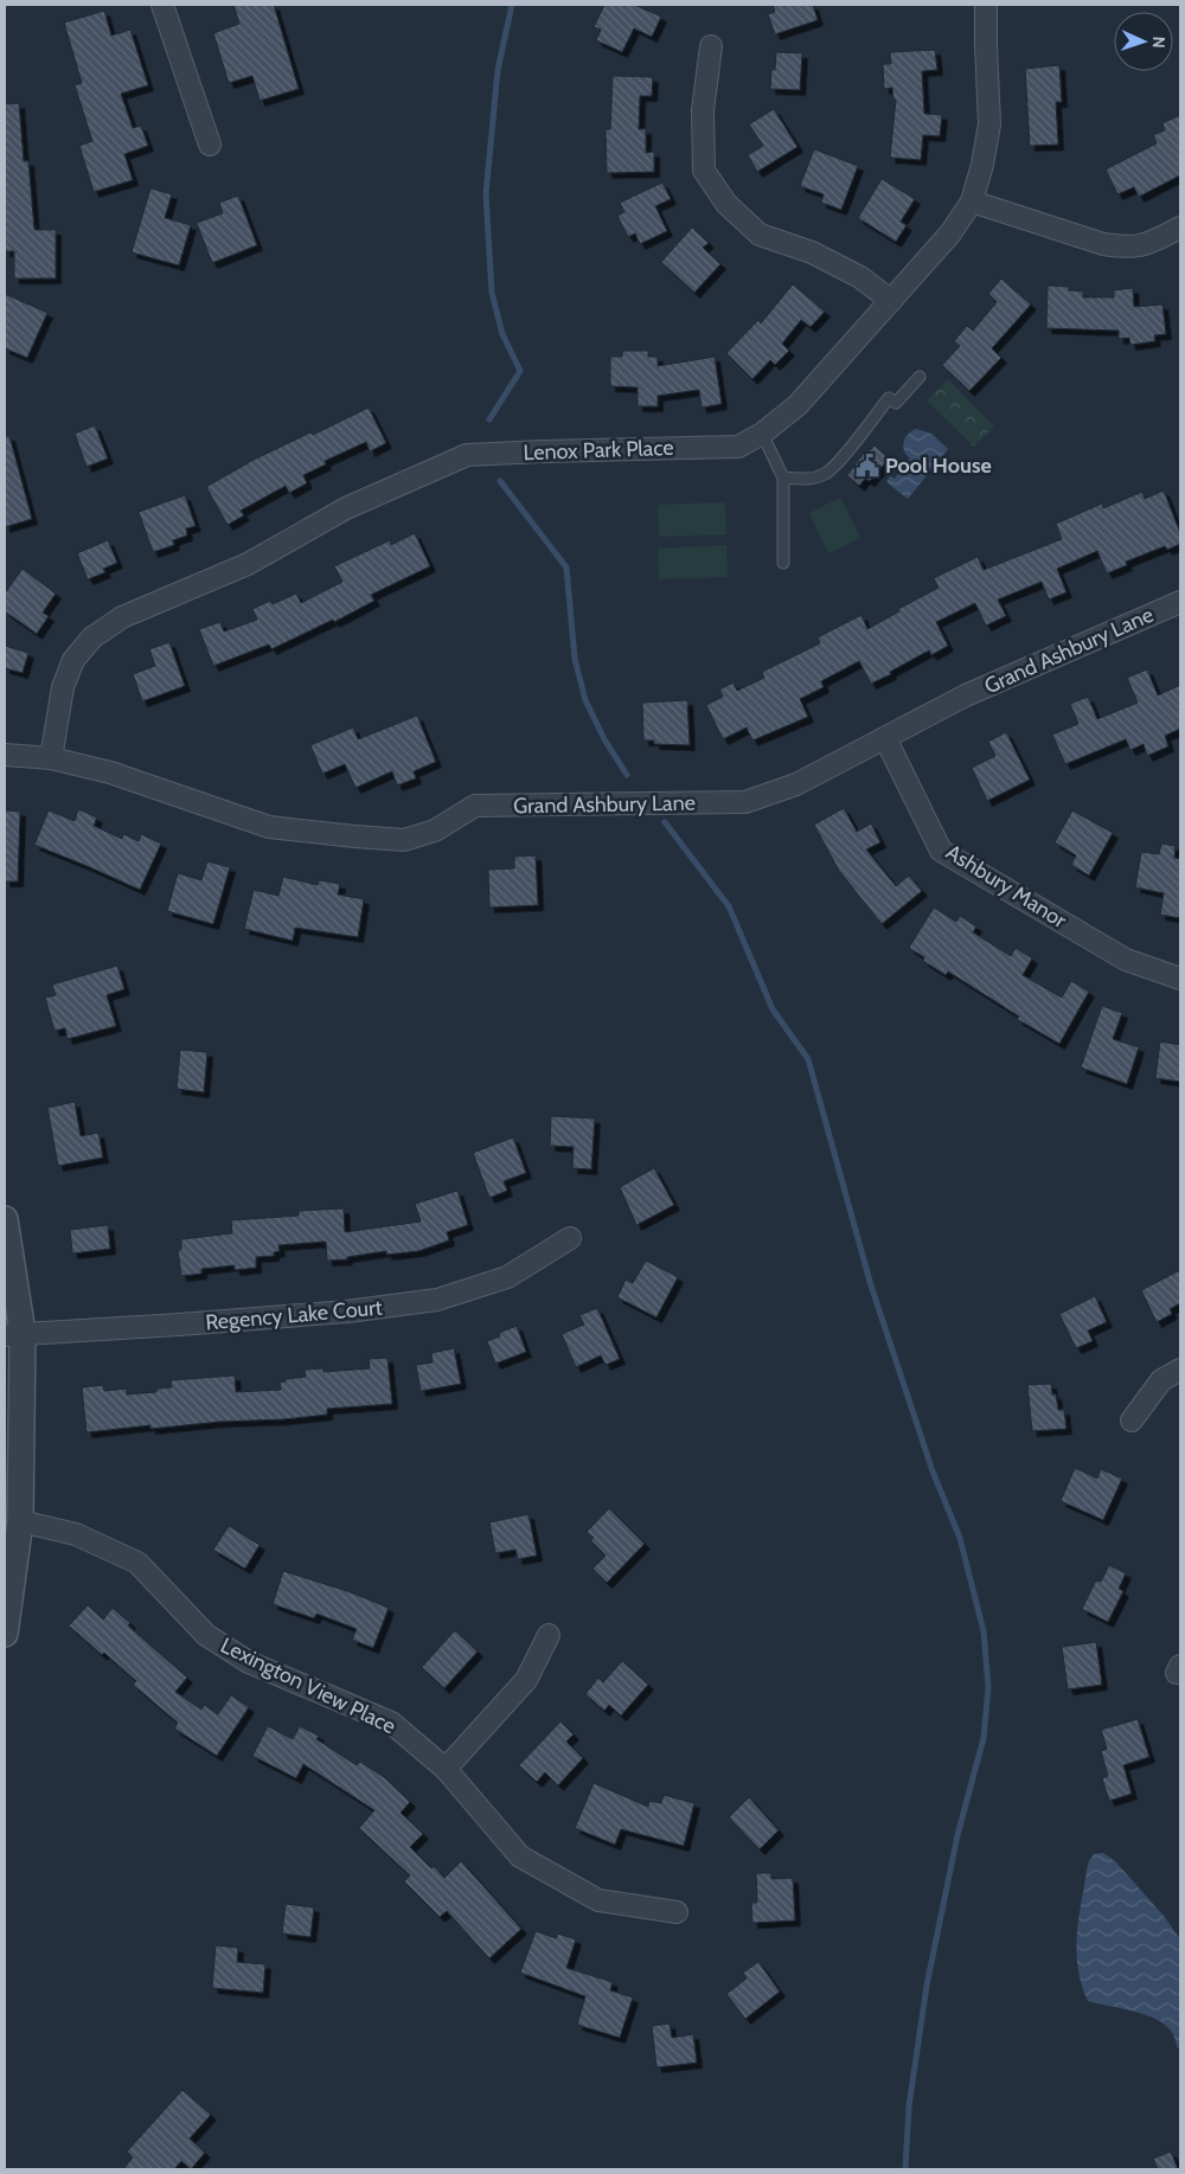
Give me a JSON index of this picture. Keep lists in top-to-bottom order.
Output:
{
  "streets": {
    "street": [
      "Lenox Park Place",
      "Grand Ashbury Lane",
      "Ashbury Manor",
      "Regency Lake Court",
      "Lexington View Place"
    ]
  },
  "crossings": [
    ["Lenox Park Place", "Grand Ashbury Lane"],
    ["Grand Ashbury Lane", "Ashbury Manor"]
  ],
  "places": {
    "public building": ["Pool House"]
  },
  "north": "right"
}
